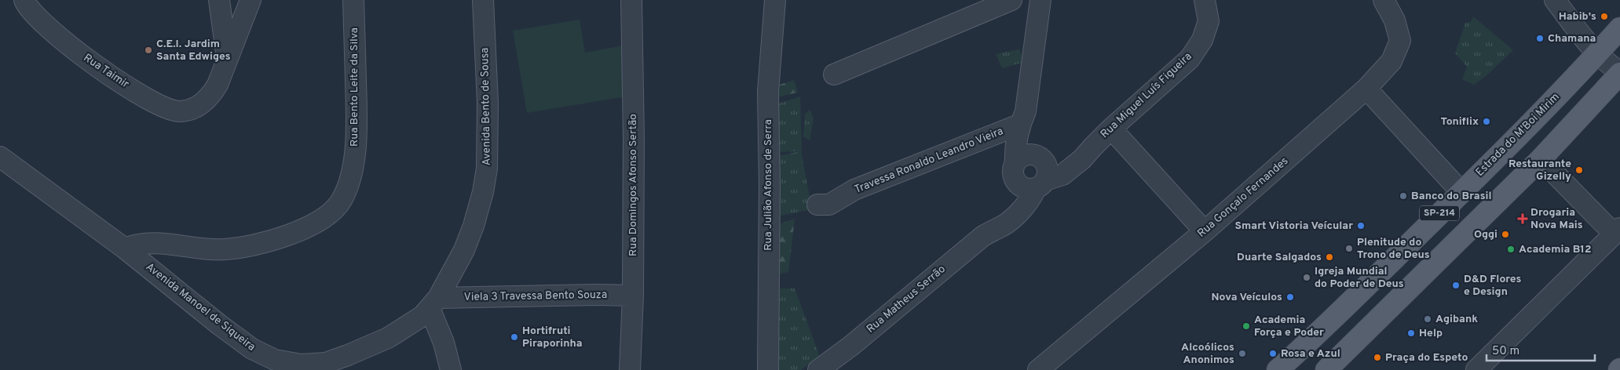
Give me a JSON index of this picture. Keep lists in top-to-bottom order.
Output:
{
  "streets": {
    "main road": ["Estrada do M'Boi Mirim", "SP-214"],
    "street": [
      "Rua Taimir",
      "Rua Bento Leite da Silva",
      "Rua Miguel Luís Figueira",
      "Avenida Bento de Sousa",
      "Travessa Ronaldo Leandro Vieira",
      "Rua Domingos Afonso Sertão",
      "Rua Julião Afonso de Serra",
      "Rua Gonçalo Fernandes",
      "Viela 3 Travessa Bento Souza",
      "Rua Matheus Serrão",
      "Avenida Manoel de Siqueira"
    ]
  },
  "crossings": [
    ["Rua Bento Leite da Silva", "Avenida Manoel de Siqueira"],
    ["Rua Miguel Luís Figueira", "Rua Matheus Serrão"],
    ["Avenida Bento de Sousa", "Viela 3 Travessa Bento Souza"],
    ["Avenida Bento de Sousa", "Avenida Manoel de Siqueira"],
    ["Travessa Ronaldo Leandro Vieira", "Rua Matheus Serrão"],
    ["Rua Domingos Afonso Sertão", "Viela 3 Travessa Bento Souza"],
    ["Viela 3 Travessa Bento Souza", "Avenida Manoel de Siqueira"]
  ],
  "places": {
    "other": [
      "Habib's",
      "Chamana",
      "C.E.I. Jardim Santa Edwiges",
      "Toniflix",
      "Restaurante Gizelly",
      "Banco do Brasil",
      "Smart Vistoria Veícular",
      "Oggi",
      "Plenitude do Trono de Deus",
      "Academia B12",
      "Duarte Salgados",
      "Igreja Mundial do Poder de Deus",
      "D&D Flores e Design",
      "Nova Veículos",
      "Agibank",
      "Academia Força e Poder",
      "Help",
      "Hortifruti Piraporinha",
      "Alcoólicos Anonimos",
      "Rosa e Azul",
      "Praça do Espeto"
    ],
    "health": ["Drogaria Nova Mais"]
  },
  "scale_bar": "50 m"
}
